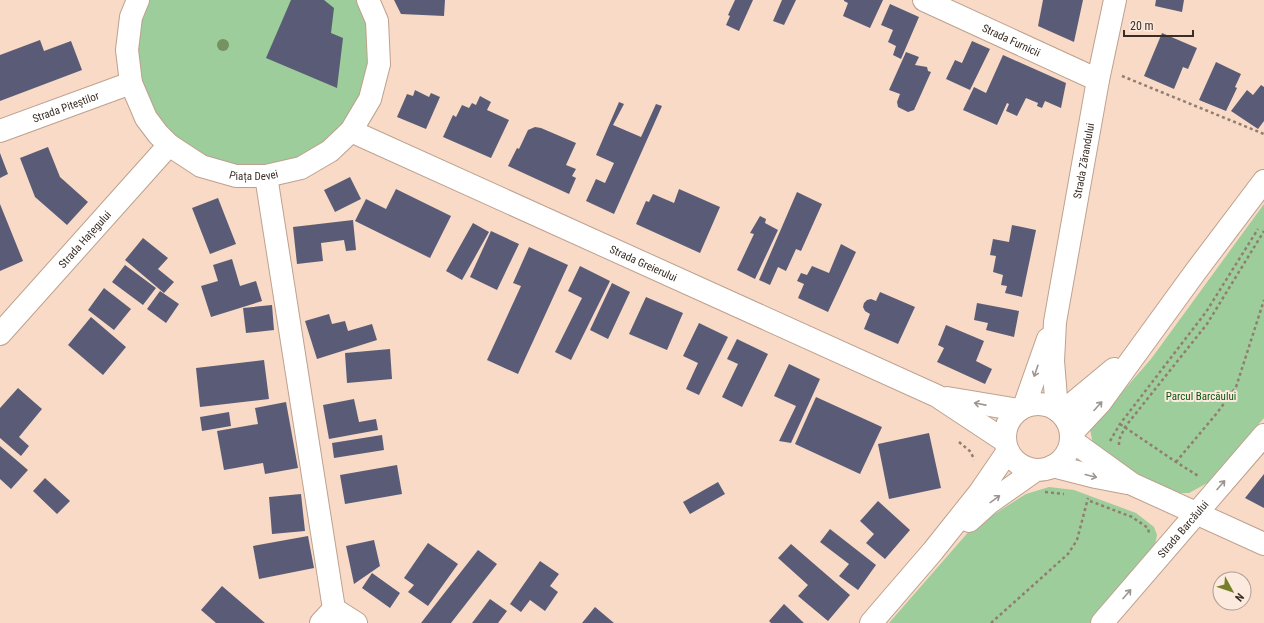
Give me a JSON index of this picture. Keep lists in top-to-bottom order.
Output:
{
  "streets": {
    "street": [
      "Strada Furnicii",
      "Strada Piteștilor",
      "Strada Zărandului",
      "Piața Devei",
      "Strada Hațegului",
      "Strada Greierului",
      "Strada Barcăului"
    ]
  },
  "crossings": [
    ["Strada Furnicii", "Strada Zărandului"],
    ["Strada Piteștilor", "Piața Devei"],
    ["Strada Zărandului", "Strada Greierului"],
    ["Piața Devei", "Strada Hațegului"],
    ["Piața Devei", "Strada Greierului"]
  ],
  "parks": ["Parcul Barcăului"],
  "scale_bar": "20 m",
  "north": "bottom right"
}
